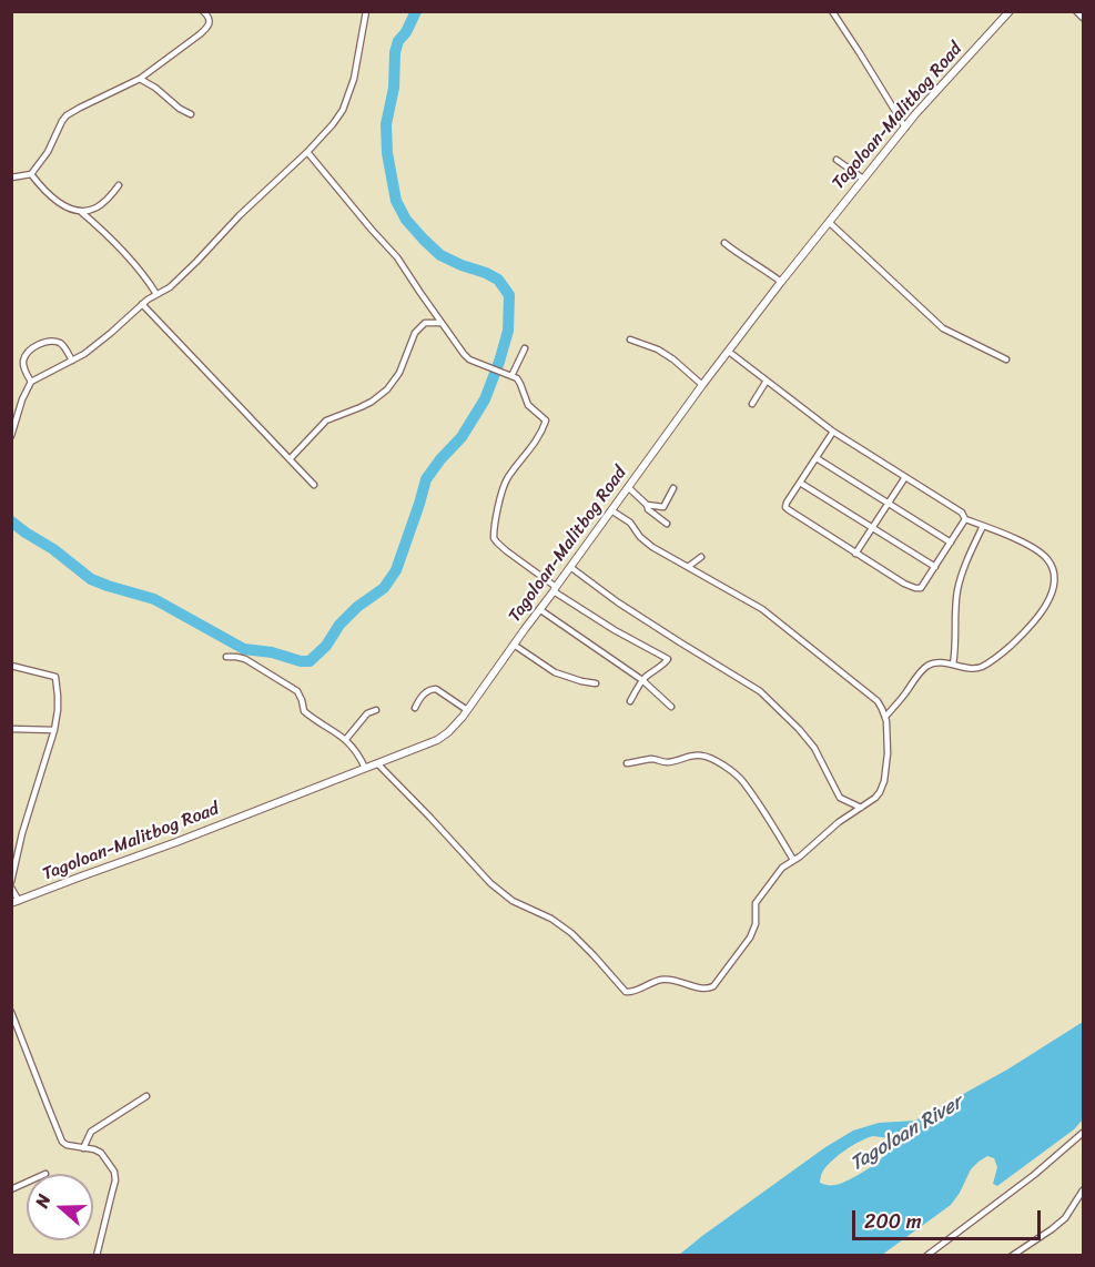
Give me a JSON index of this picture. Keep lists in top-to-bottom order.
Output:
{
  "streets": {
    "main road": ["Tagoloan-Malitbog Road"]
  },
  "water": ["Tagoloan River"],
  "scale_bar": "200 m",
  "north": "left"
}
